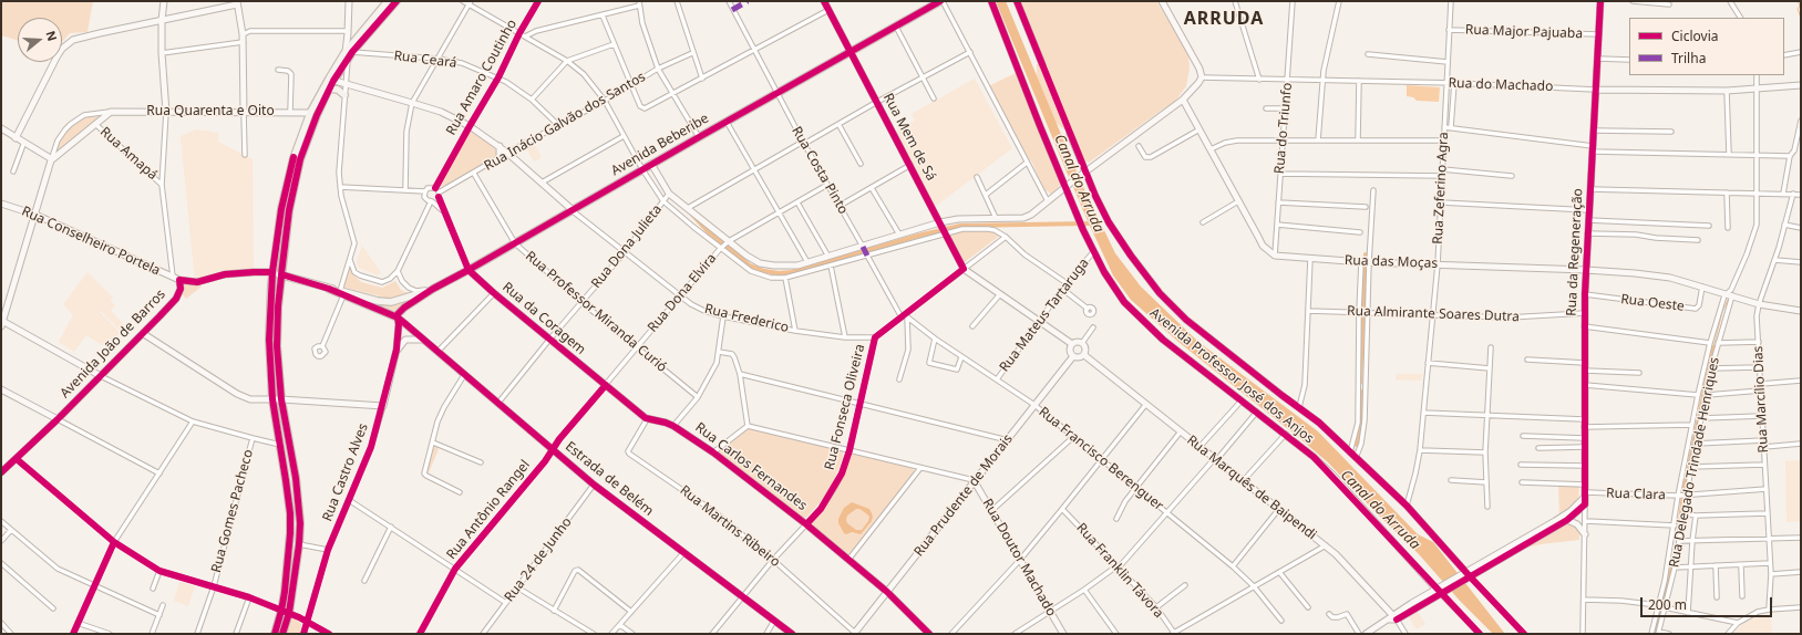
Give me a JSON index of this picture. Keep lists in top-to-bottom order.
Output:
{
  "streets": {
    "main road": ["Avenida Beberibe"],
    "street": [
      "Rua Major Pajuaba",
      "Rua Ceará",
      "Rua Amaro Coutinho",
      "Rua do Machado",
      "Rua Quarenta e Oito",
      "Rua Inácio Galvão dos Santos",
      "Rua do Triunfo",
      "Rua Mem de Sá",
      "Rua Amapá",
      "Rua Costa Pinto",
      "Rua Zeferino Agra",
      "Rua Conselheiro Portela",
      "Rua Dona Julieta",
      "Rua da Regeneração",
      "Rua das Moças",
      "Rua Dona Elvira",
      "Rua Oeste",
      "Rua Professor Miranda Curió",
      "Rua Almirante Soares Dutra",
      "Rua Mateus Tartaruga",
      "Rua da Coragem",
      "Rua Frederico",
      "Avenida João de Barros",
      "Avenida Professor José dos Anjos",
      "Rua Marcílio Dias",
      "Rua Fonseca Oliveira",
      "Rua Francisco Berenguer",
      "Rua Delegado Trindade Henriques",
      "Rua Carlos Fernandes",
      "Rua Castro Alves",
      "Estrada de Belém",
      "Rua Marquês de Baipendi",
      "Rua Clara",
      "Rua Prudente de Morais",
      "Rua Antônio Rangel",
      "Rua Gomes Pacheco",
      "Rua Martins Ribeiro",
      "Rua Doutor Machado",
      "Rua 24 de Junho",
      "Rua Franklin Távora"
    ]
  },
  "crossings": [
    ["Rua Major Pajuaba", "Rua Zeferino Agra"],
    ["Rua Major Pajuaba", "Rua da Regeneração"],
    ["Rua Ceará", "Rua Amaro Coutinho"],
    ["Rua Ceará", "Rua Inácio Galvão dos Santos"],
    ["Rua Amaro Coutinho", "Rua Inácio Galvão dos Santos"],
    ["Rua do Machado", "Rua do Triunfo"],
    ["Rua do Machado", "Rua Zeferino Agra"],
    ["Rua do Machado", "Rua da Regeneração"],
    ["Rua Quarenta e Oito", "Rua Conselheiro Portela"],
    ["Rua Inácio Galvão dos Santos", "Rua Professor Miranda Curió"],
    ["Rua do Triunfo", "Rua das Moças"],
    ["Rua Mem de Sá", "Avenida Beberibe"],
    ["Avenida Beberibe", "Rua Costa Pinto"],
    ["Avenida Beberibe", "Rua Professor Miranda Curió"],
    ["Avenida Beberibe", "Rua da Coragem"],
    ["Avenida Beberibe", "Rua Frederico"],
    ["Avenida Beberibe", "Rua Castro Alves"],
    ["Avenida Beberibe", "Estrada de Belém"],
    ["Rua Costa Pinto", "Rua Dona Elvira"],
    ["Rua Zeferino Agra", "Rua das Moças"],
    ["Rua Zeferino Agra", "Rua Almirante Soares Dutra"],
    ["Rua Zeferino Agra", "Avenida Professor José dos Anjos"],
    ["Rua Conselheiro Portela", "Avenida João de Barros"],
    ["Rua Dona Julieta", "Rua Professor Miranda Curió"],
    ["Rua Dona Julieta", "Rua da Coragem"],
    ["Rua Dona Julieta", "Rua Frederico"],
    ["Rua Dona Julieta", "Estrada de Belém"],
    ["Rua da Regeneração", "Rua das Moças"],
    ["Rua da Regeneração", "Rua Oeste"],
    ["Rua da Regeneração", "Rua Almirante Soares Dutra"],
    ["Rua da Regeneração", "Rua Clara"],
    ["Rua das Moças", "Rua Oeste"],
    ["Rua das Moças", "Rua Marcílio Dias"],
    ["Rua das Moças", "Rua Delegado Trindade Henriques"],
    ["Rua Dona Elvira", "Rua Professor Miranda Curió"],
    ["Rua Dona Elvira", "Rua da Coragem"],
    ["Rua Dona Elvira", "Rua Frederico"],
    ["Rua Dona Elvira", "Estrada de Belém"],
    ["Rua Dona Elvira", "Rua Antônio Rangel"],
    ["Rua Mateus Tartaruga", "Avenida Professor José dos Anjos"],
    ["Rua Mateus Tartaruga", "Rua Francisco Berenguer"],
    ["Rua da Coragem", "Rua Carlos Fernandes"],
    ["Rua da Coragem", "Rua Martins Ribeiro"],
    ["Rua Frederico", "Rua Fonseca Oliveira"],
    ["Rua Marcílio Dias", "Rua Delegado Trindade Henriques"],
    ["Rua Marcílio Dias", "Rua Clara"],
    ["Rua Fonseca Oliveira", "Rua Carlos Fernandes"],
    ["Rua Fonseca Oliveira", "Estrada de Belém"],
    ["Rua Fonseca Oliveira", "Rua Martins Ribeiro"],
    ["Rua Francisco Berenguer", "Rua Prudente de Morais"],
    ["Rua Delegado Trindade Henriques", "Rua Clara"],
    ["Rua Carlos Fernandes", "Rua Prudente de Morais"],
    ["Rua Carlos Fernandes", "Rua Martins Ribeiro"],
    ["Rua Castro Alves", "Estrada de Belém"],
    ["Estrada de Belém", "Rua Antônio Rangel"],
    ["Estrada de Belém", "Rua 24 de Junho"],
    ["Rua Marquês de Baipendi", "Rua Prudente de Morais"],
    ["Rua Prudente de Morais", "Rua Martins Ribeiro"],
    ["Rua Prudente de Morais", "Rua Doutor Machado"]
  ],
  "districts": ["ARRUDA"],
  "water": ["Canal do Arruda"],
  "legend": ["Ciclovia", "Trilha"],
  "scale_bar": "200 m",
  "north": "right"
}
